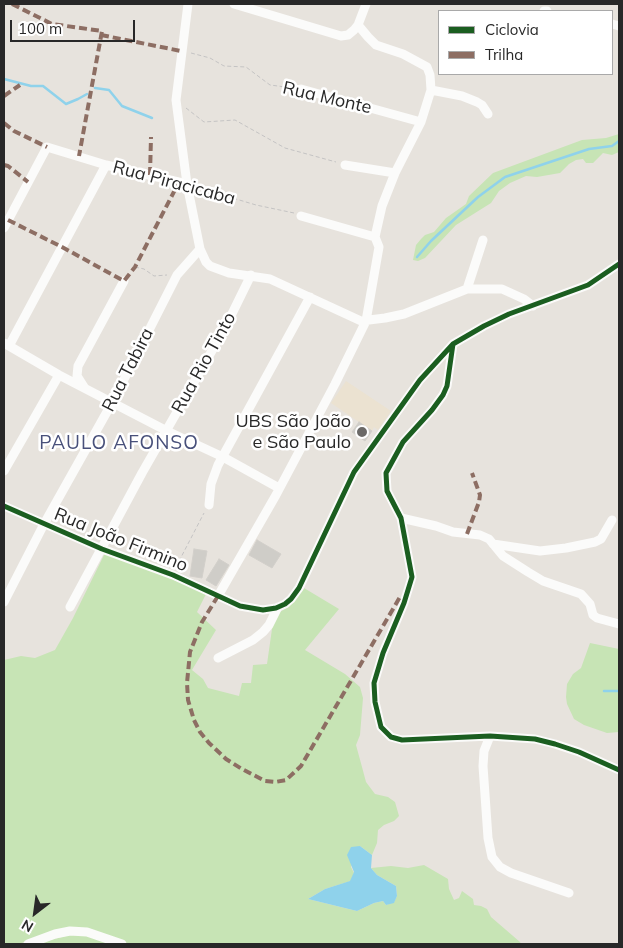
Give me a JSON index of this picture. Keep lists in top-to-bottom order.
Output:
{
  "streets": {
    "street": [
      "Rua Monte",
      "Rua Piracicaba",
      "Rua Rio Tinto",
      "Rua Tabira",
      "Rua João Firmino"
    ]
  },
  "crossings": [
    ["Rua Rio Tinto", "Rua João Firmino"],
    ["Rua Tabira", "Rua João Firmino"]
  ],
  "districts": ["PAULO AFONSO"],
  "places": ["UBS São João e São Paulo"],
  "legend": ["Ciclovia", "Trilha"],
  "scale_bar": "100 m",
  "north": "bottom left"
}
